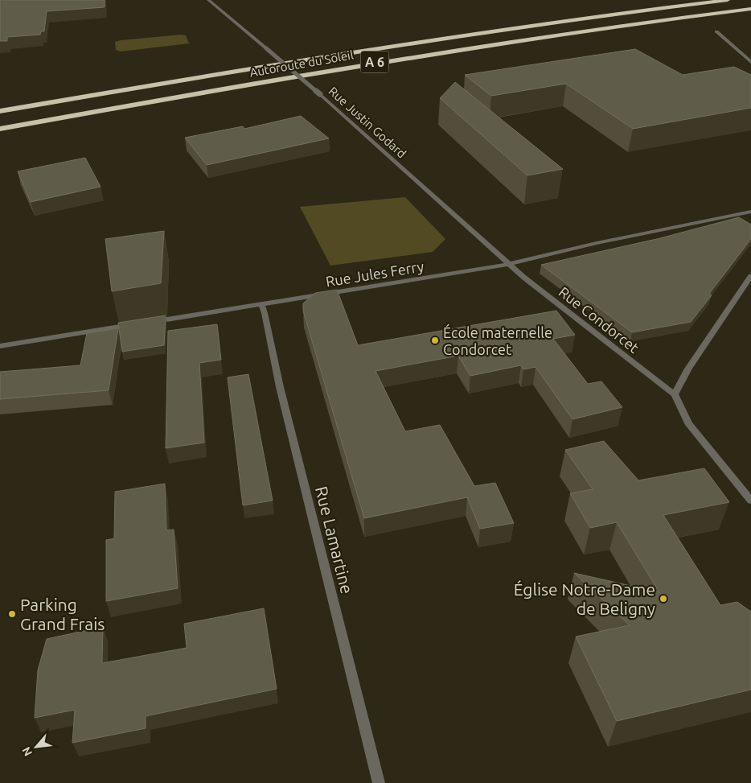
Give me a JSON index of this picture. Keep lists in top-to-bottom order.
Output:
{
  "streets": {
    "highway": ["A 6", "Autoroute du Soleil"],
    "street": [
      "Rue Justin Godard",
      "Rue Jules Ferry",
      "Rue Condorcet",
      "Rue Lamartine"
    ]
  },
  "crossings": [
    ["Rue Justin Godard", "Rue Jules Ferry"],
    ["Rue Justin Godard", "Rue Condorcet"],
    ["Rue Jules Ferry", "Rue Condorcet"],
    ["Rue Jules Ferry", "Rue Lamartine"]
  ],
  "places": ["École maternelle Condorcet", "Église Notre-Dame de Beligny", "Parking Grand Frais"],
  "north": "bottom left"
}
